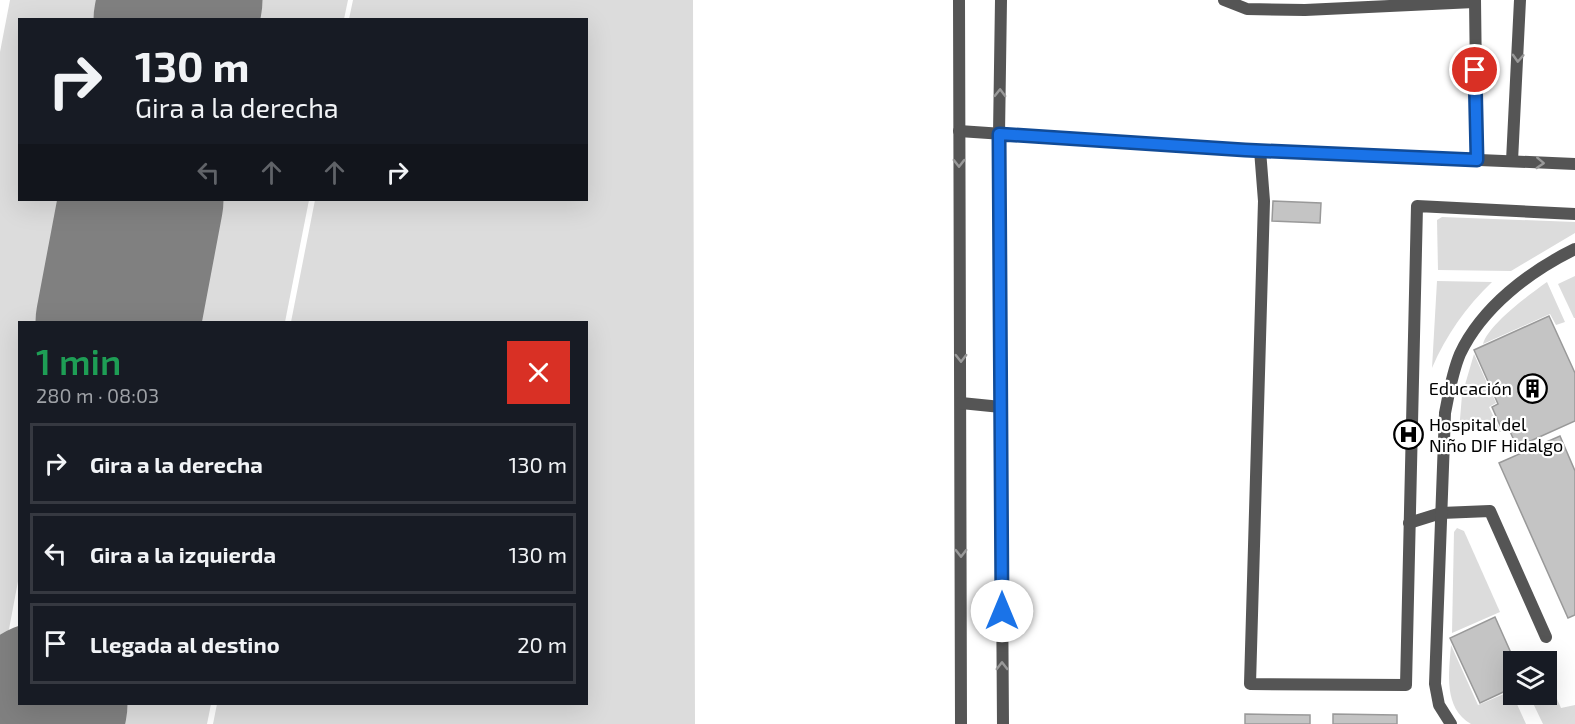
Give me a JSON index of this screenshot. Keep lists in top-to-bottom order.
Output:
{
  "places": {
    "building": ["Educación"],
    "hospital": ["Hospital del Niño DIF Hidalgo"]
  },
  "page": {
    "turn": ["130 m", "Gira a la derecha"],
    "heading": ["1 min", "280 m · 08:03"],
    "list": [
      {
        "name": "Gira a la derecha",
        "value": "130 m"
      },
      {
        "name": "Gira a la izquierda",
        "value": "130 m"
      },
      {
        "name": "Llegada al destino",
        "value": "20 m"
      }
    ]
  }
}
